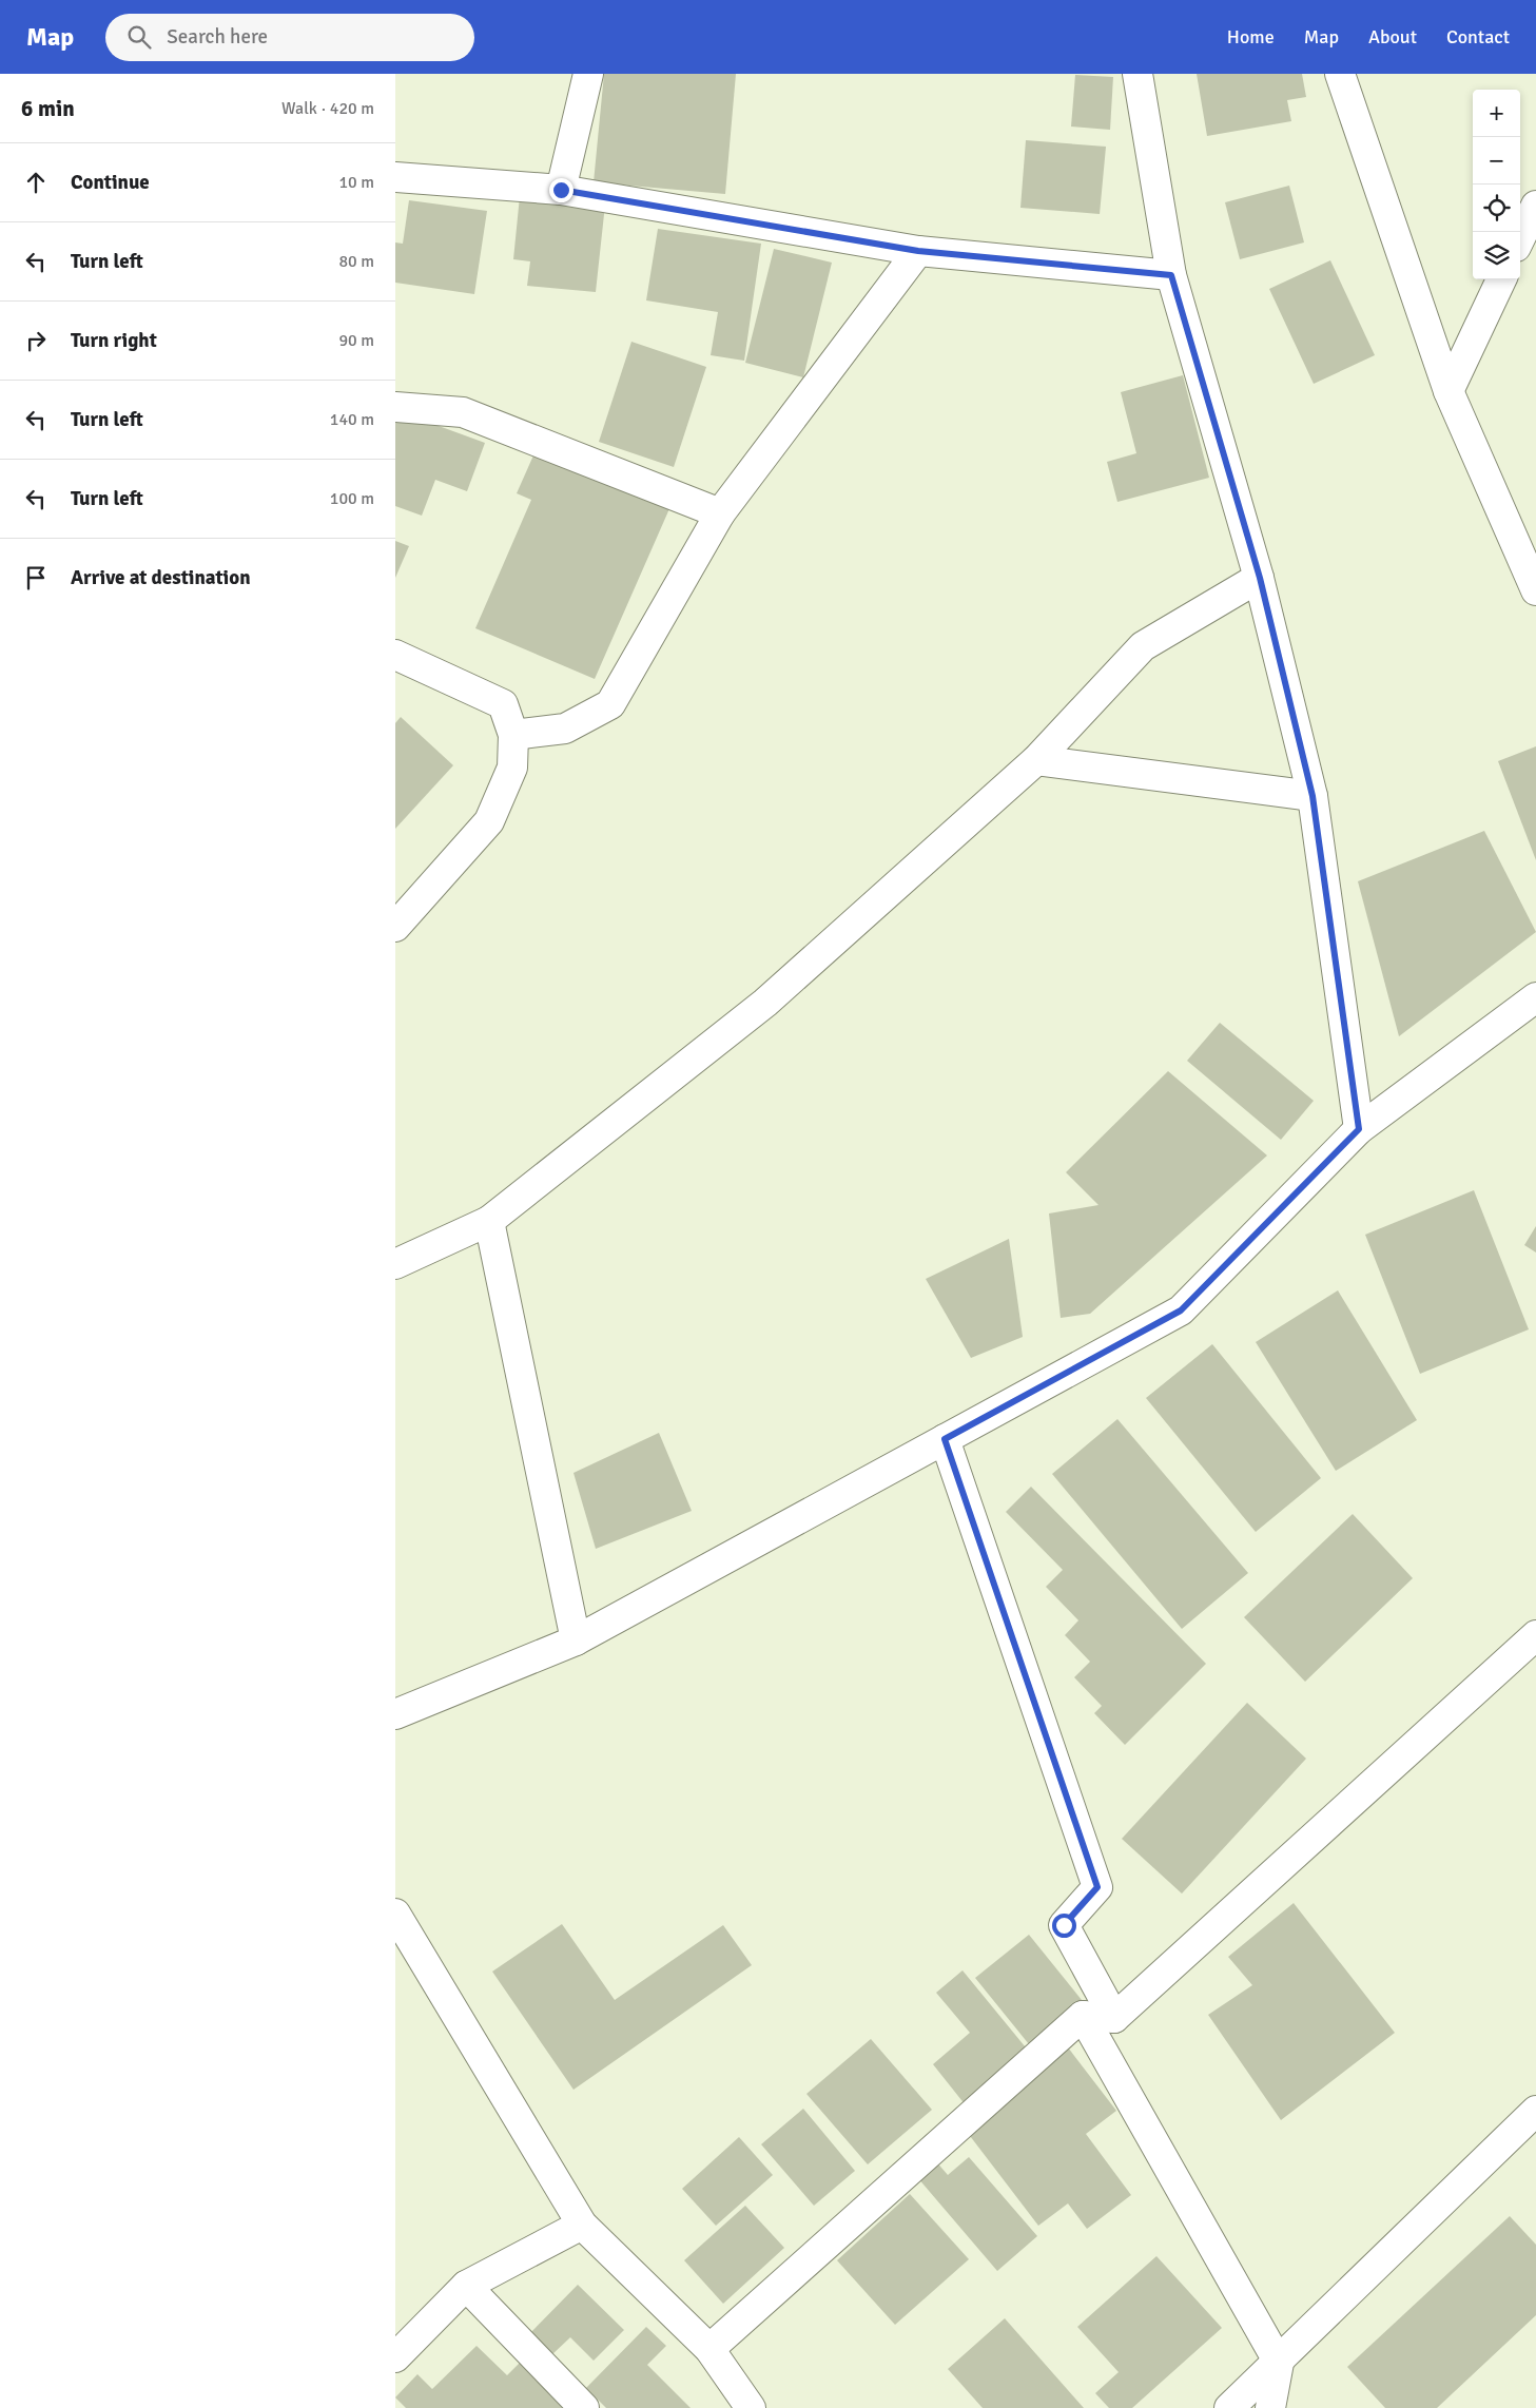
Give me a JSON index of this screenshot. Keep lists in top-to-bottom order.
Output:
{
  "page": {
    "header": "Map",
    "search": "Search here",
    "nav": [
      "Home",
      "Map",
      "About",
      "Contact"
    ],
    "heading": ["6 min", "Walk · 420 m"],
    "map_buttons": ["+", "−"],
    "list": [
      ["Continue", "10 m"],
      ["Turn left", "80 m"],
      ["Turn right", "90 m"],
      ["Turn left", "140 m"],
      ["Turn left", "100 m"],
      "Arrive at destination"
    ]
  }
}
